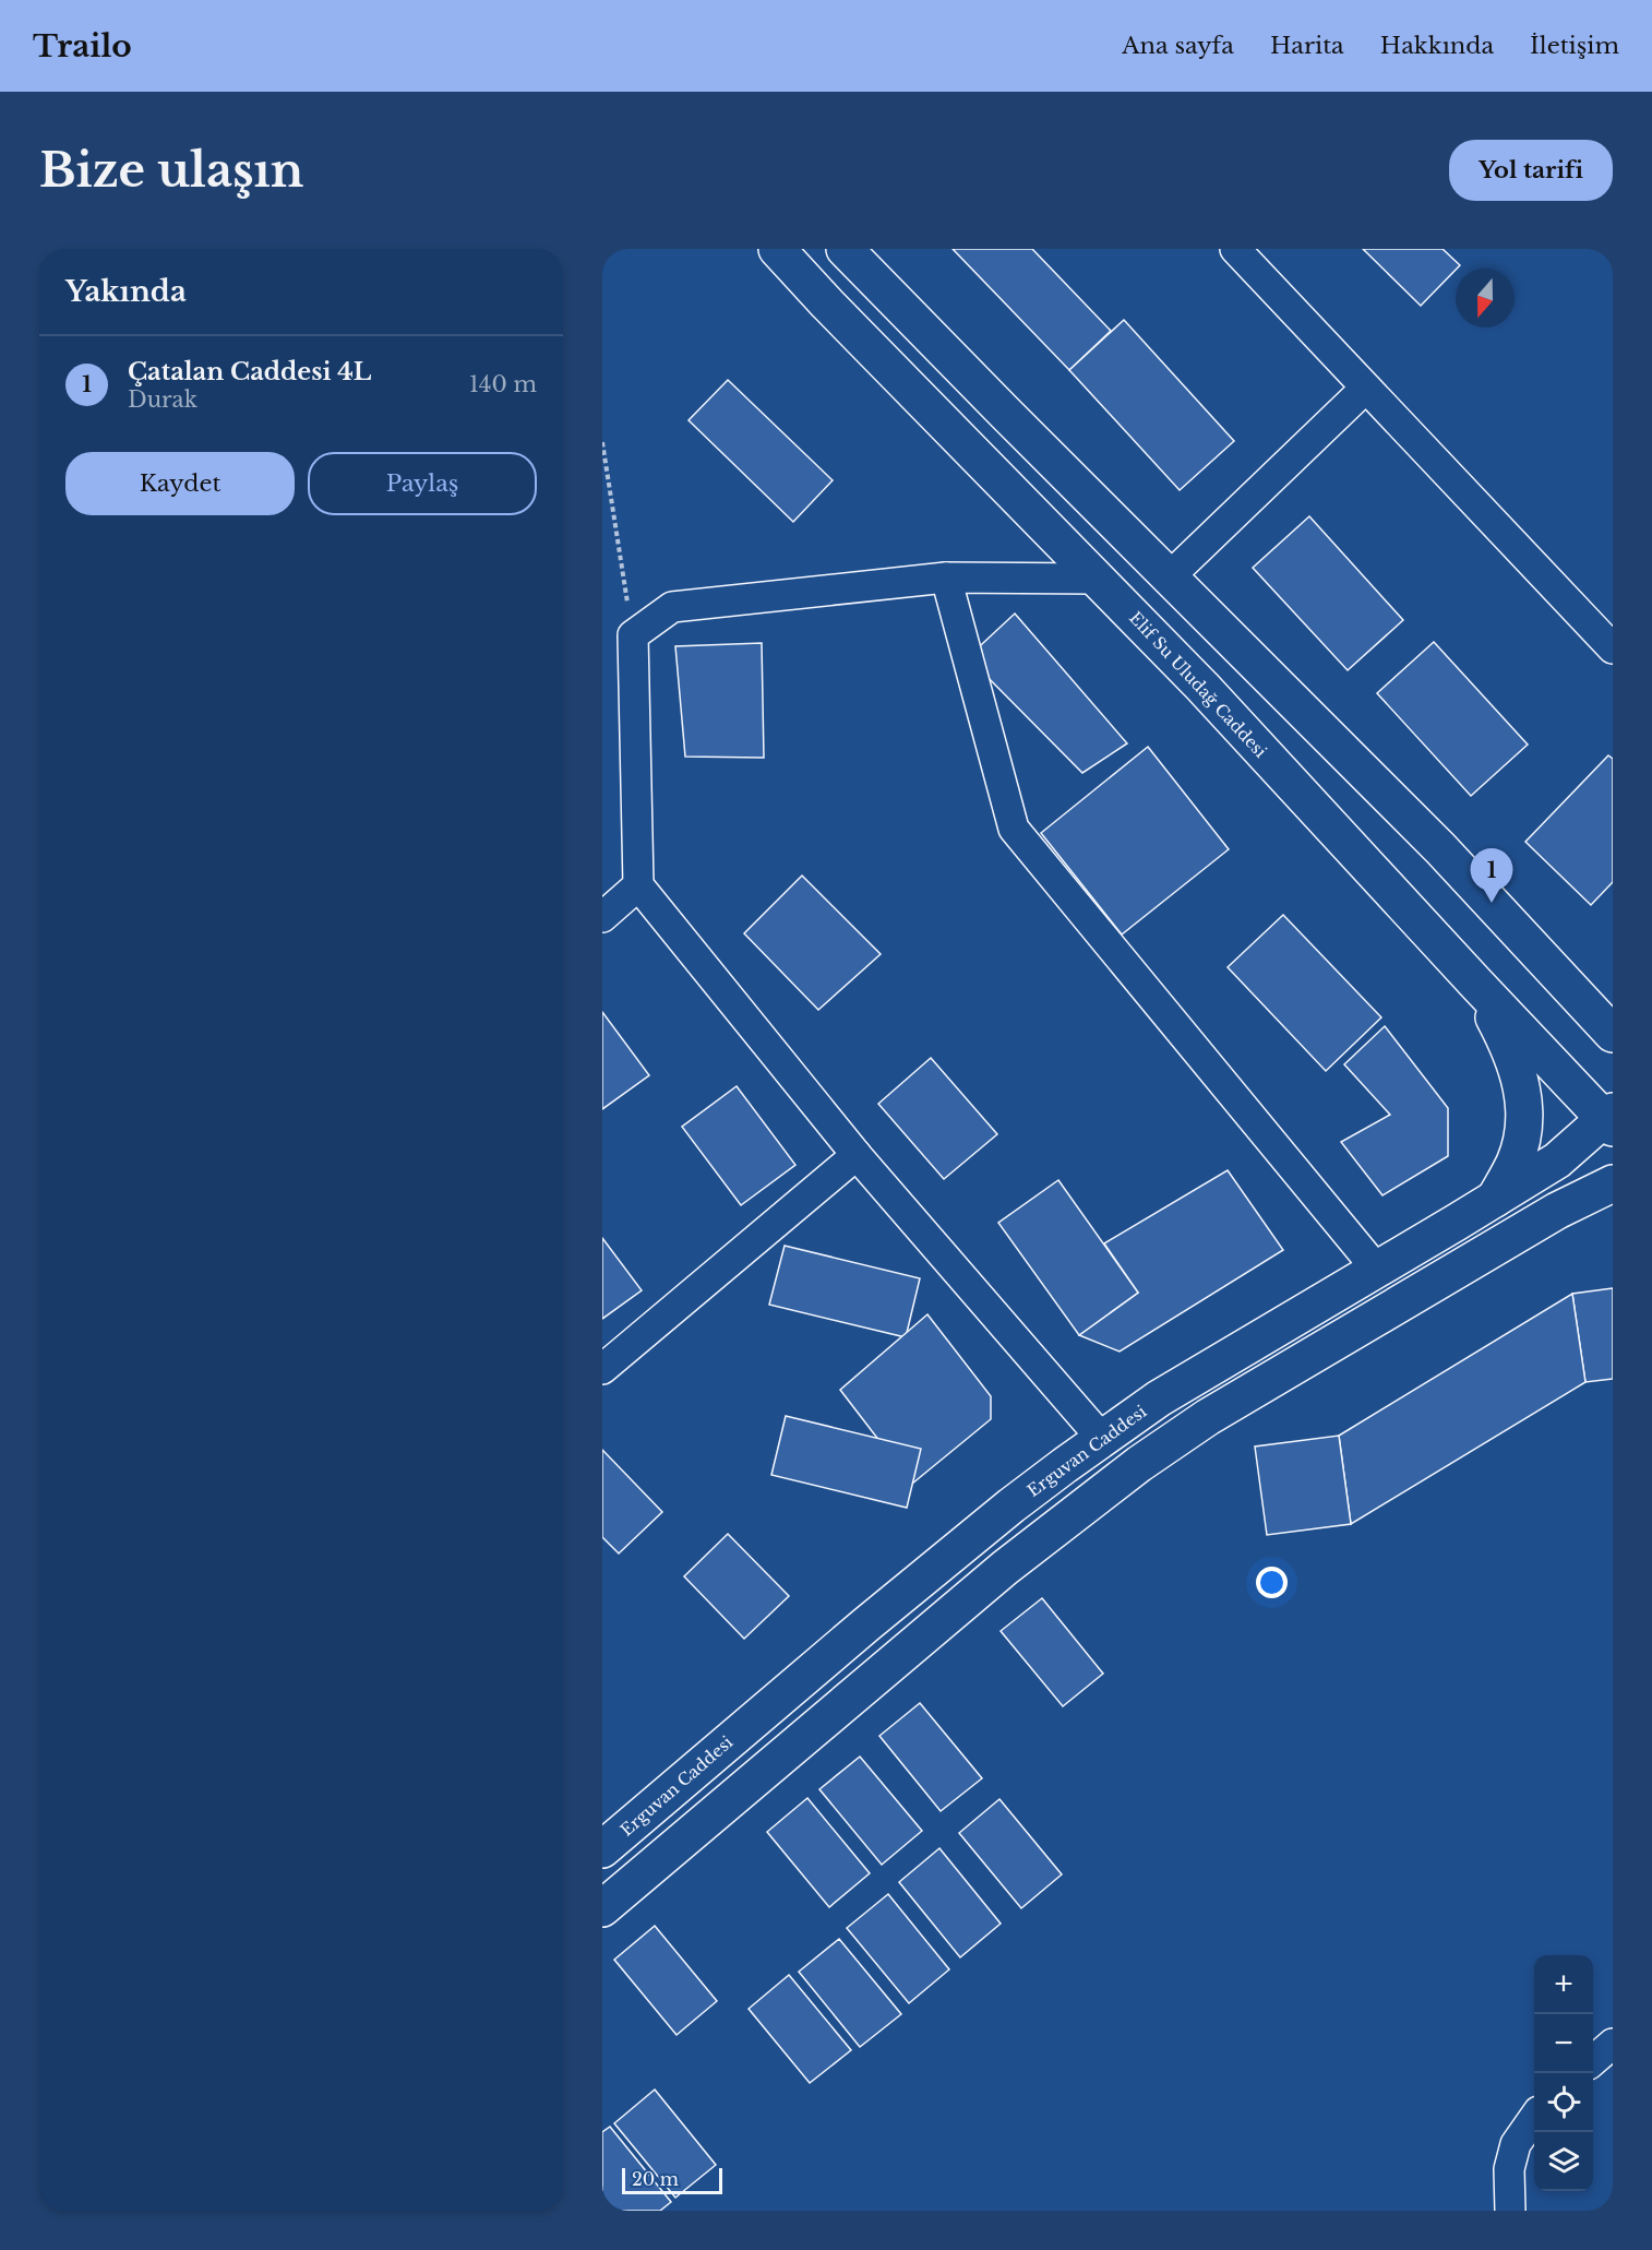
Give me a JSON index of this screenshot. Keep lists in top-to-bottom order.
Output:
{
  "streets": {
    "street": ["Elif Su Uludağ Caddesi", "Erguvan Caddesi"]
  },
  "crossings": [
    ["Elif Su Uludağ Caddesi", "Erguvan Caddesi"]
  ],
  "scale_bar": "20 m",
  "north": "bottom",
  "page": {
    "header": "Trailo",
    "nav": [
      "Ana sayfa",
      "Harita",
      "Hakkında",
      "İletişim"
    ],
    "buttons": [
      "Yol tarifi",
      ["Kaydet", "Paylaş"]
    ],
    "title": "Bize ulaşın",
    "heading": "Yakında",
    "list": [
      {
        "mark": "1",
        "name": "Çatalan Caddesi 4L",
        "note": "Durak",
        "value": "140 m"
      }
    ],
    "pins": "1",
    "map_buttons": ["+", "−"],
    "scale": "20 m"
  }
}
